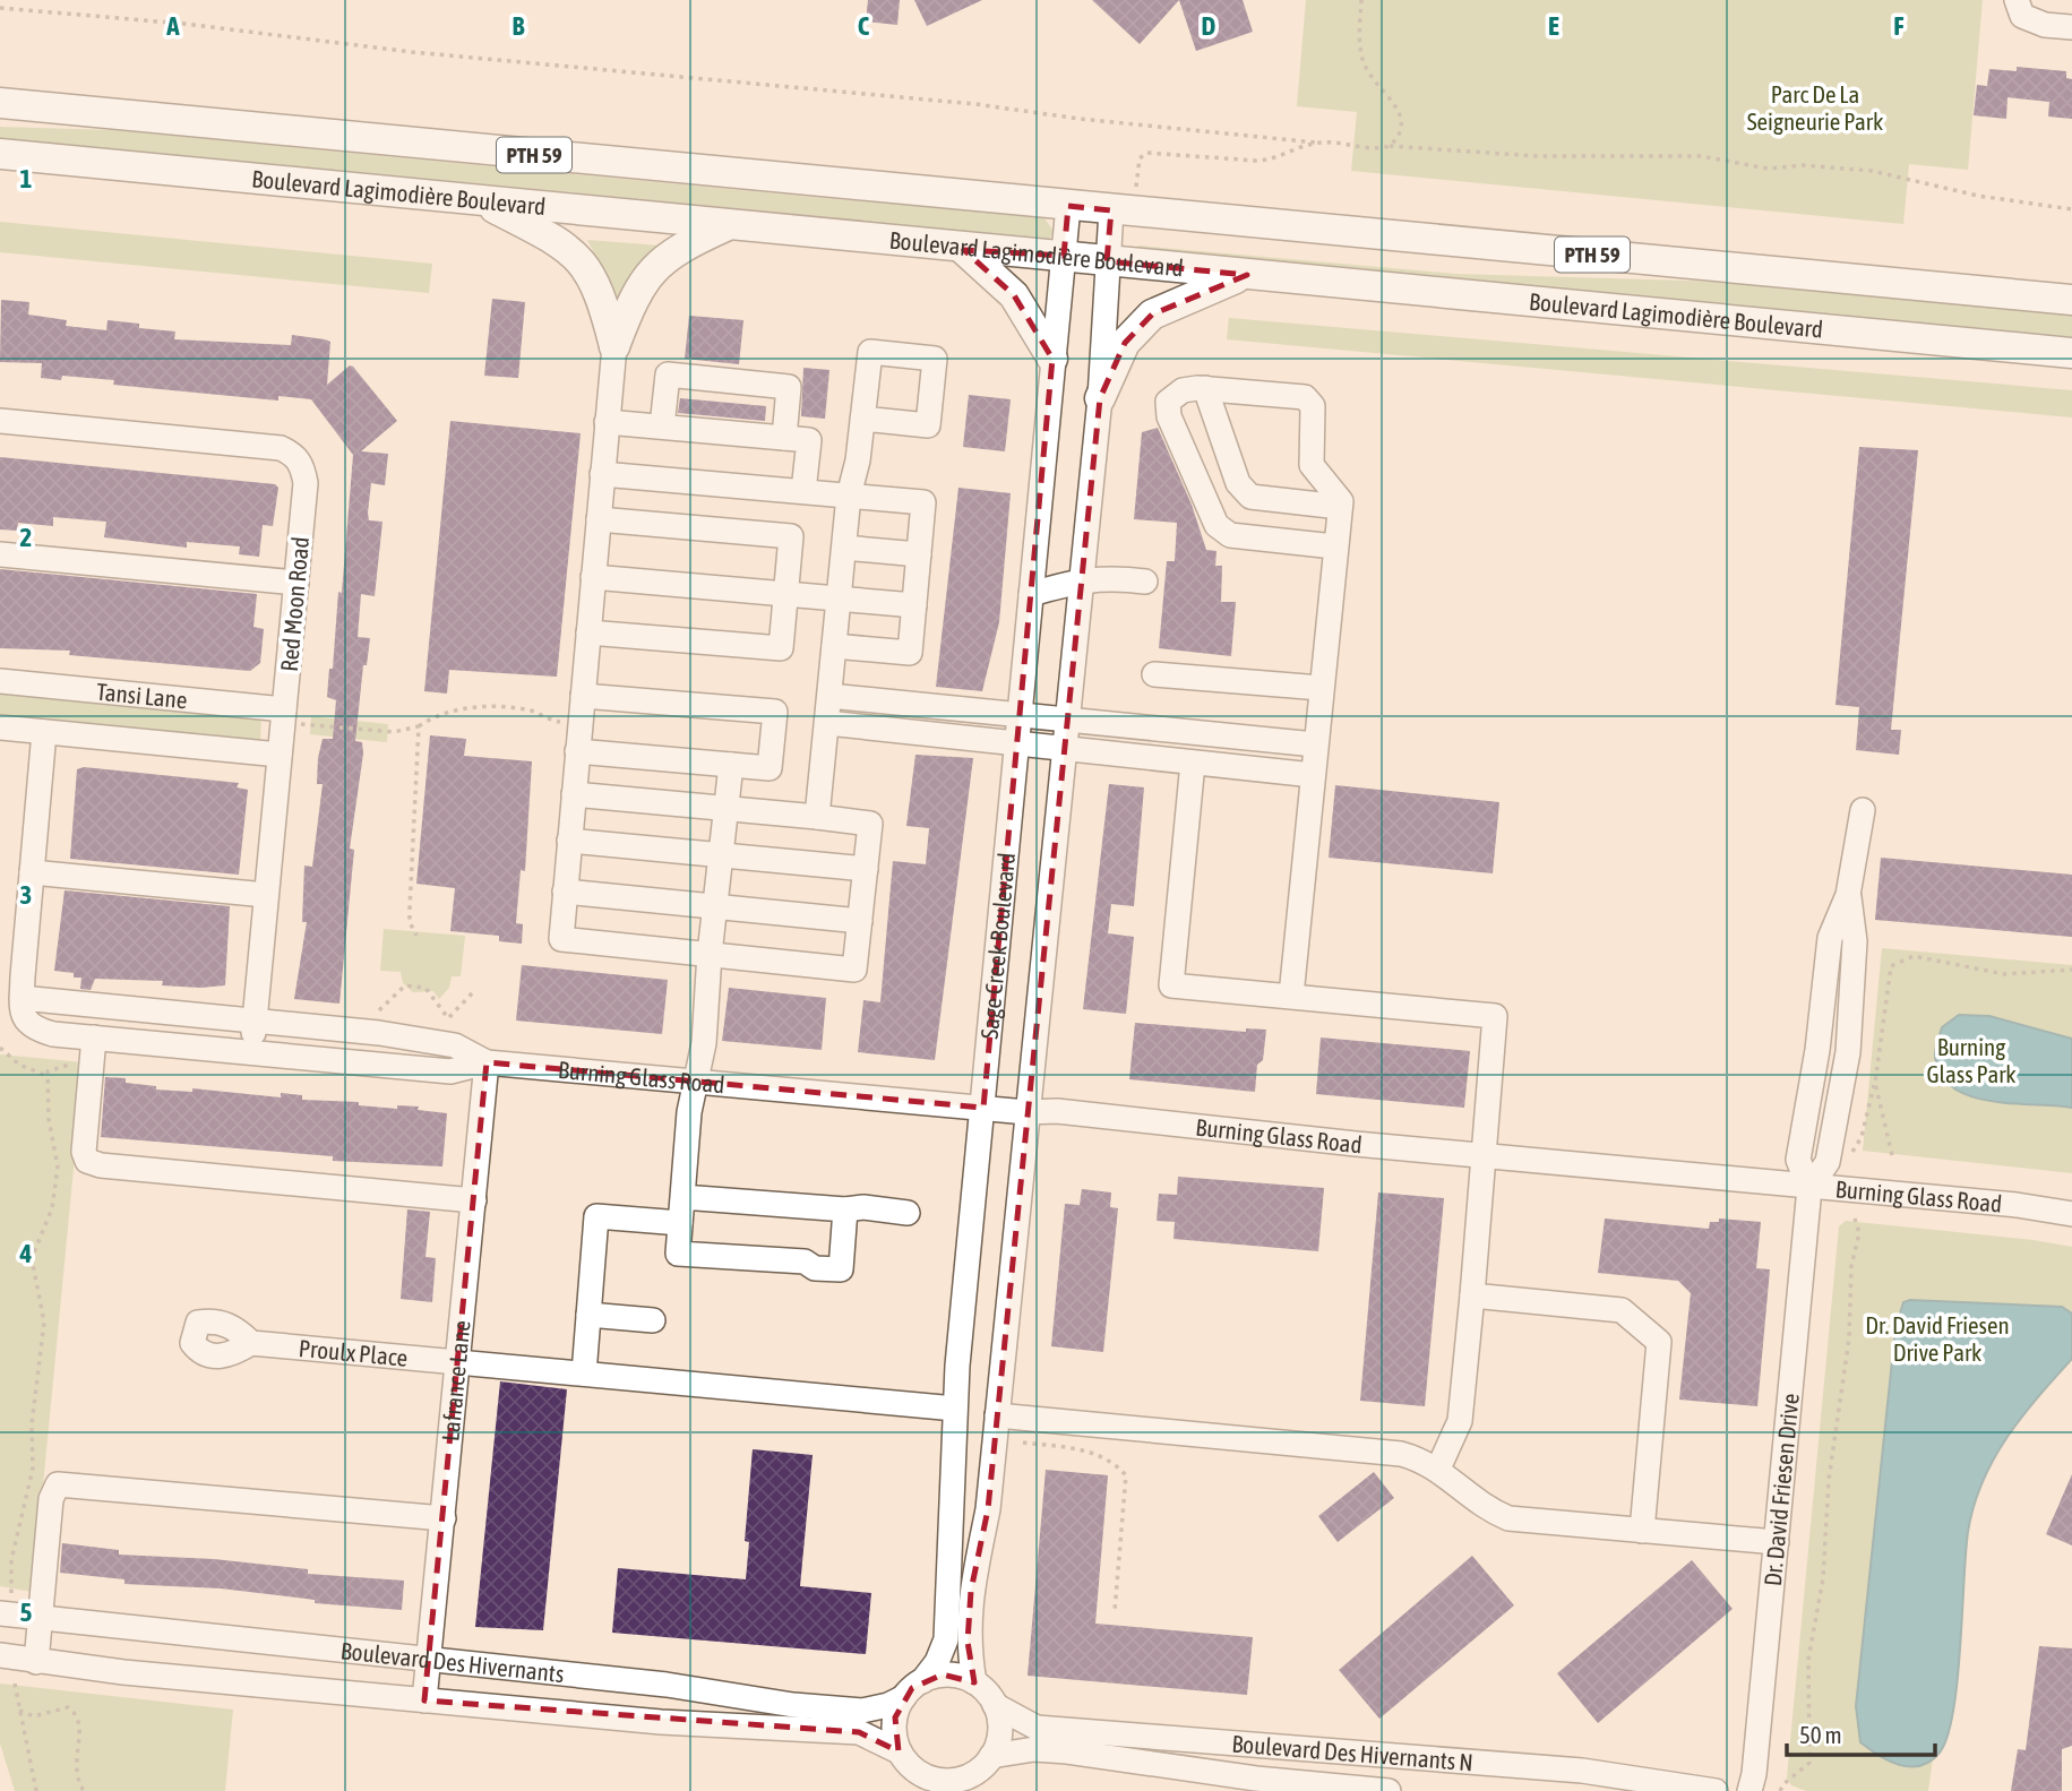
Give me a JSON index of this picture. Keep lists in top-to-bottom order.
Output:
{
  "streets": {
    "main road": ["PTH 59", "Boulevard Lagimodière Boulevard"],
    "street": [
      "Red Moon Road",
      "Tansi Lane",
      "Sage Creek Boulevard",
      "Burning Glass Road",
      "Proulx Place",
      "Lafrance Lane",
      "Dr. David Friesen Drive",
      "Boulevard Des Hivernants",
      "Boulevard Des Hivernants N"
    ]
  },
  "crossings": [
    ["Boulevard Lagimodière Boulevard", "Sage Creek Boulevard"],
    ["Red Moon Road", "Tansi Lane"],
    ["Red Moon Road", "Burning Glass Road"],
    ["Sage Creek Boulevard", "Burning Glass Road"],
    ["Sage Creek Boulevard", "Proulx Place"],
    ["Sage Creek Boulevard", "Boulevard Des Hivernants"],
    ["Sage Creek Boulevard", "Boulevard Des Hivernants N"],
    ["Burning Glass Road", "Lafrance Lane"],
    ["Burning Glass Road", "Dr. David Friesen Drive"],
    ["Proulx Place", "Lafrance Lane"],
    ["Lafrance Lane", "Boulevard Des Hivernants"],
    ["Boulevard Des Hivernants", "Boulevard Des Hivernants N"]
  ],
  "parks": ["Parc De La Seigneurie Park", "Burning Glass Park", "Dr. David Friesen Drive Park"],
  "scale_bar": "50 m",
  "grid": {
    "columns": [
      "A",
      "B",
      "C",
      "D",
      "E",
      "F"
    ],
    "rows": [
      "1",
      "2",
      "3",
      "4",
      "5"
    ]
  }
}
